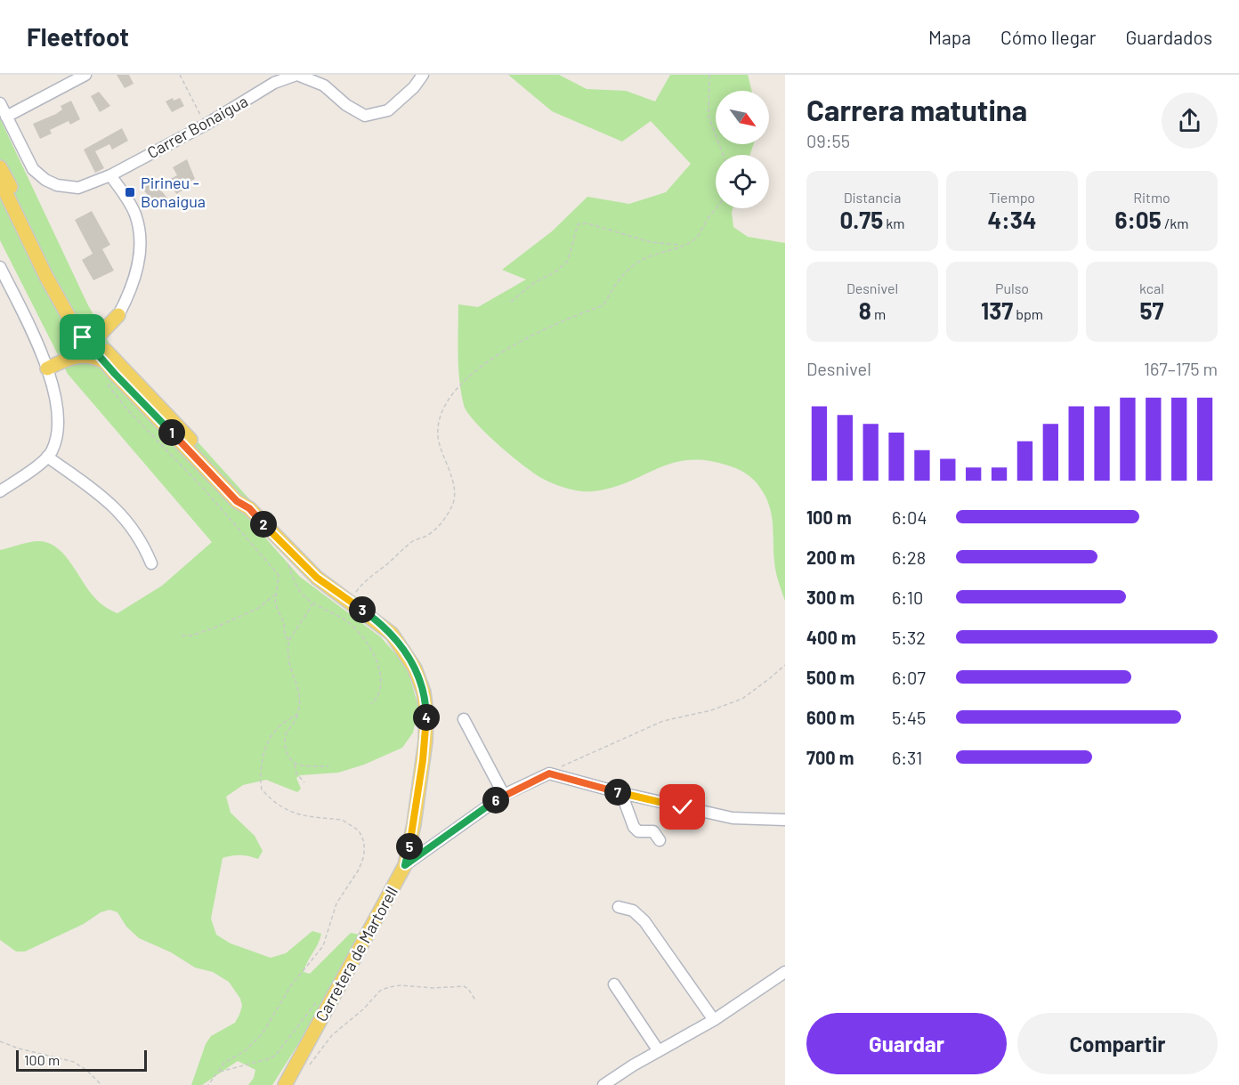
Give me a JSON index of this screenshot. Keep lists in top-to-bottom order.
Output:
{
  "streets": {
    "main road": ["Carretera de Martorell"],
    "street": ["Carrer Bonaigua"]
  },
  "places": {
    "transit": ["Pirineu - Bonaigua"]
  },
  "scale_bar": "100 m",
  "north": "bottom right",
  "page": {
    "header": "Fleetfoot",
    "nav": ["Mapa", "Cómo llegar", "Guardados"],
    "heading": ["Carrera matutina", "09:55"],
    "stats": [
      ["Distancia", "0.75 km"],
      ["Tiempo", "4:34"],
      ["Ritmo", "6:05 /km"],
      ["Desnivel", "8 m"],
      ["Pulso", "137 bpm"],
      ["kcal", "57"]
    ],
    "chart": ["Desnivel", "167–175 m"],
    "pins": [
      "1",
      "2",
      "3",
      "4",
      "7",
      "6",
      "5"
    ],
    "list": [
      {
        "name": "100 m",
        "note": "6:04"
      },
      {
        "name": "200 m",
        "note": "6:28"
      },
      {
        "name": "300 m",
        "note": "6:10"
      },
      {
        "name": "400 m",
        "note": "5:32"
      },
      {
        "name": "500 m",
        "note": "6:07"
      },
      {
        "name": "600 m",
        "note": "5:45"
      },
      {
        "name": "700 m",
        "note": "6:31"
      }
    ],
    "buttons": ["Guardar", "Compartir"],
    "scale": "100 m"
  }
}
